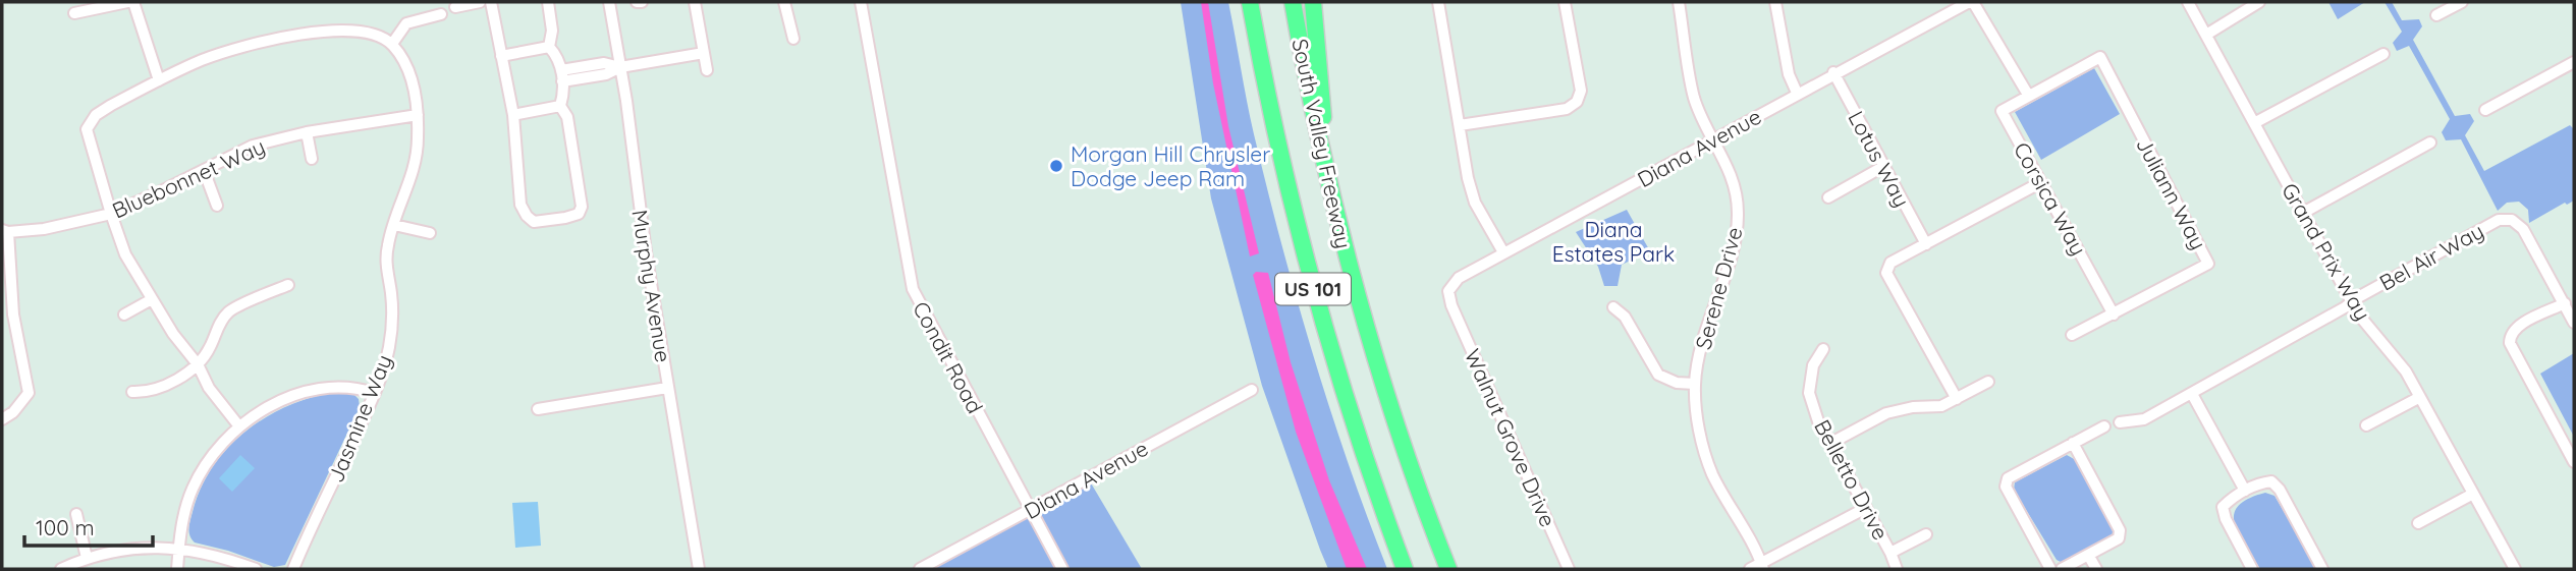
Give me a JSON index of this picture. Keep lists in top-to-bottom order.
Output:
{
  "streets": {
    "highway": ["South Valley Freeway", "US 101"],
    "street": [
      "Diana Avenue",
      "Lotus Way",
      "Bluebonnet Way",
      "Juliann Way",
      "Corsica Way",
      "Grand Prix Way",
      "Bel Air Way",
      "Murphy Avenue",
      "Serene Drive",
      "Condit Road",
      "Jasmine Way",
      "Walnut Grove Drive",
      "Belletto Drive"
    ]
  },
  "crossings": [
    ["Diana Avenue", "Lotus Way"],
    ["Diana Avenue", "Serene Drive"],
    ["Diana Avenue", "Condit Road"],
    ["Diana Avenue", "Walnut Grove Drive"],
    ["Bluebonnet Way", "Jasmine Way"],
    ["Juliann Way", "Corsica Way"],
    ["Grand Prix Way", "Bel Air Way"]
  ],
  "parks": ["Diana Estates Park"],
  "places": ["Morgan Hill Chrysler Dodge Jeep Ram"],
  "scale_bar": "100 m"
}
